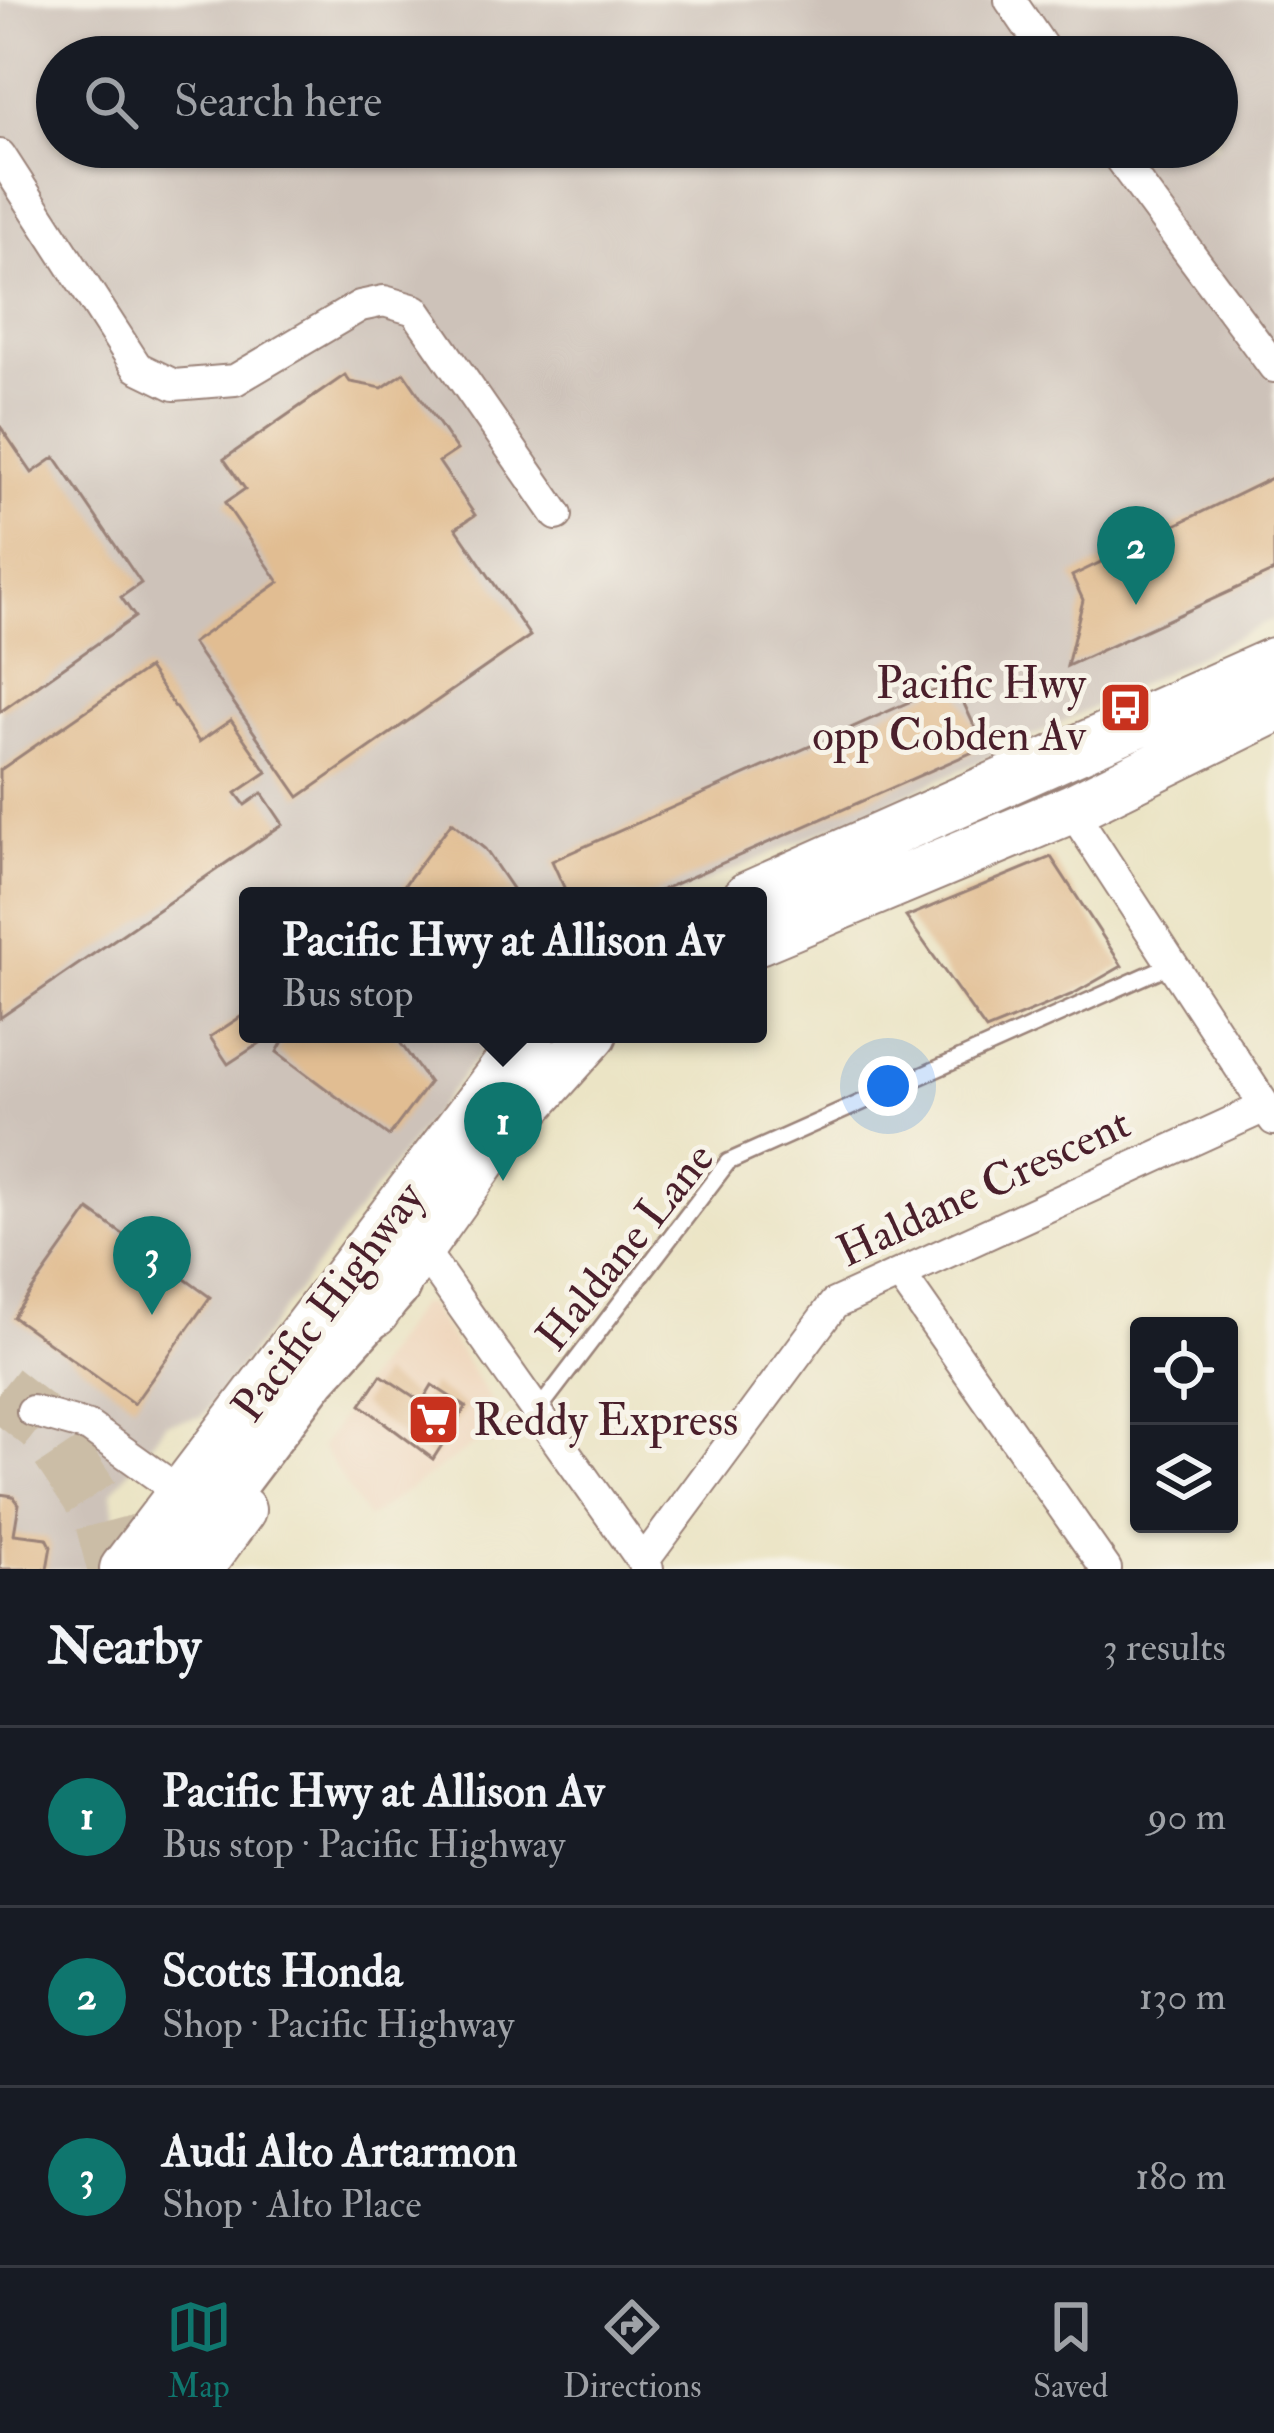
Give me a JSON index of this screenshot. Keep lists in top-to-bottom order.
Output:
{
  "streets": {
    "main road": ["Pacific Highway"],
    "street": ["Haldane Crescent"],
    "lane": ["Haldane Lane"]
  },
  "places": {
    "bus stop": ["Pacific Hwy opp Cobden Av"],
    "supermarket": ["Reddy Express"]
  },
  "page": {
    "search": "Search here",
    "pins": ["2", "1", "3"],
    "popup": ["Pacific Hwy at Allison Av", "Bus stop"],
    "heading": ["Nearby", "3 results"],
    "list": [
      {
        "mark": "1",
        "name": "Pacific Hwy at Allison Av",
        "note": "Bus stop · Pacific Highway",
        "value": "90 m"
      },
      {
        "mark": "2",
        "name": "Scotts Honda",
        "note": "Shop · Pacific Highway",
        "value": "130 m"
      },
      {
        "mark": "3",
        "name": "Audi Alto Artarmon",
        "note": "Shop · Alto Place",
        "value": "180 m"
      }
    ],
    "nav": ["Map", "Directions", "Saved"]
  }
}
